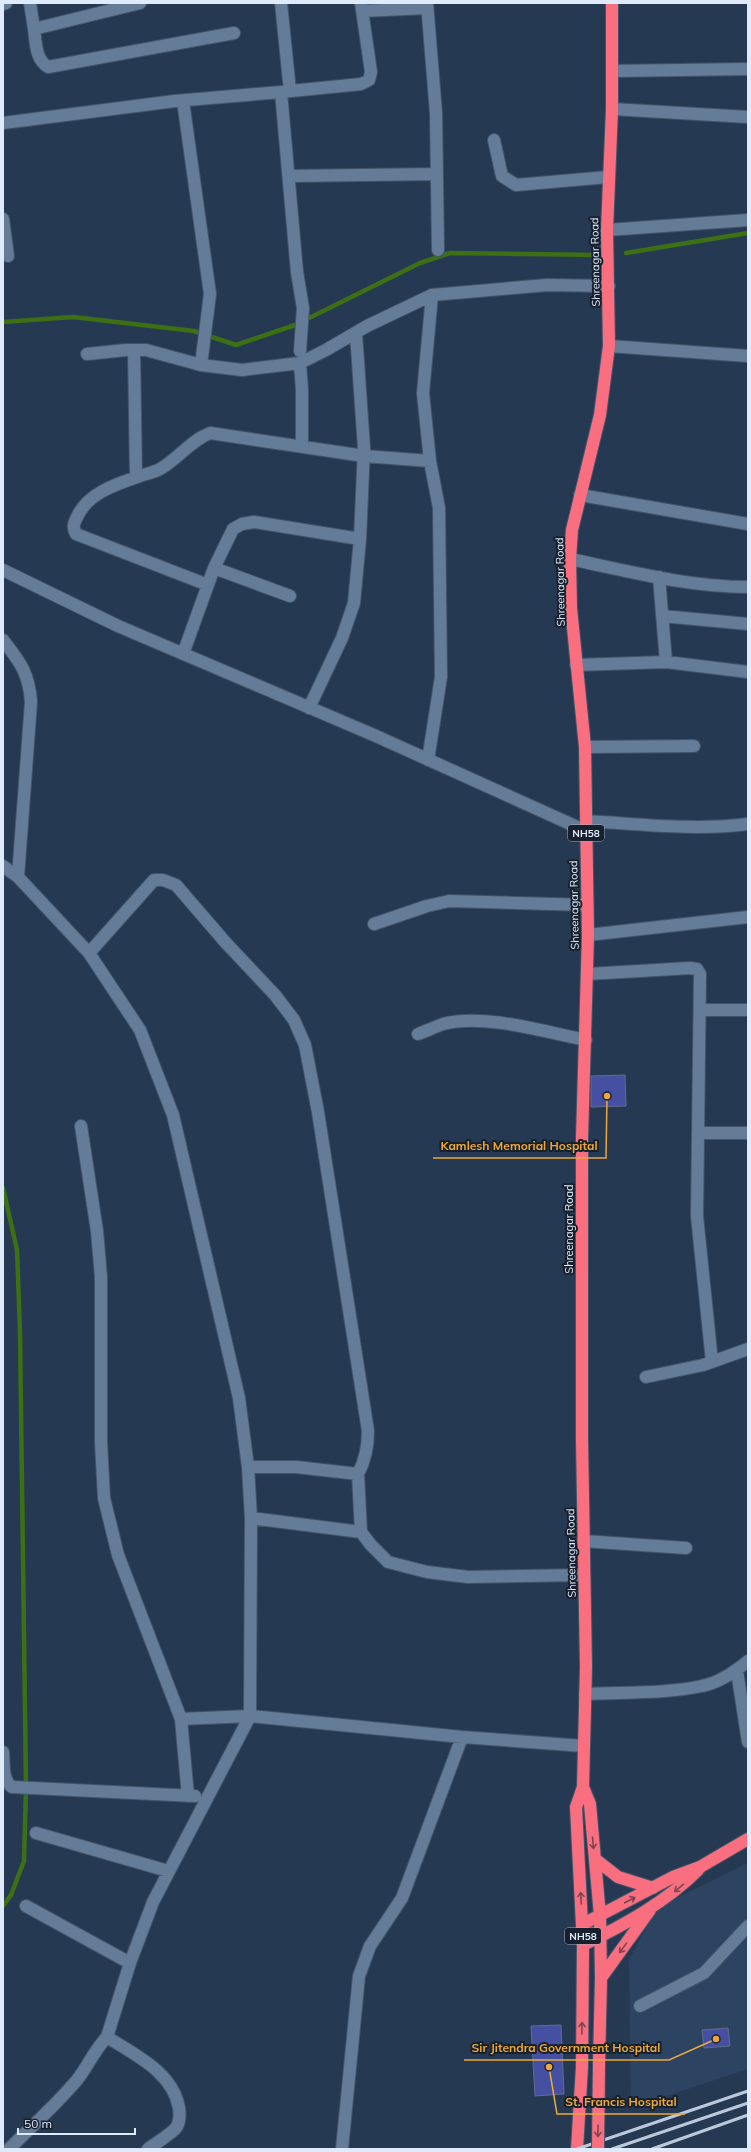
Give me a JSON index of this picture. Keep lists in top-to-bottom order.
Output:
{
  "streets": {
    "highway": ["Shreenagar Road", "NH58"]
  },
  "crossings": [
    ["Shreenagar Road", "NH58"]
  ],
  "places": ["Kamlesh Memorial Hospital", "Sir Jitendra Government Hospital", "St. Francis Hospital"],
  "scale_bar": "50 m"
}
